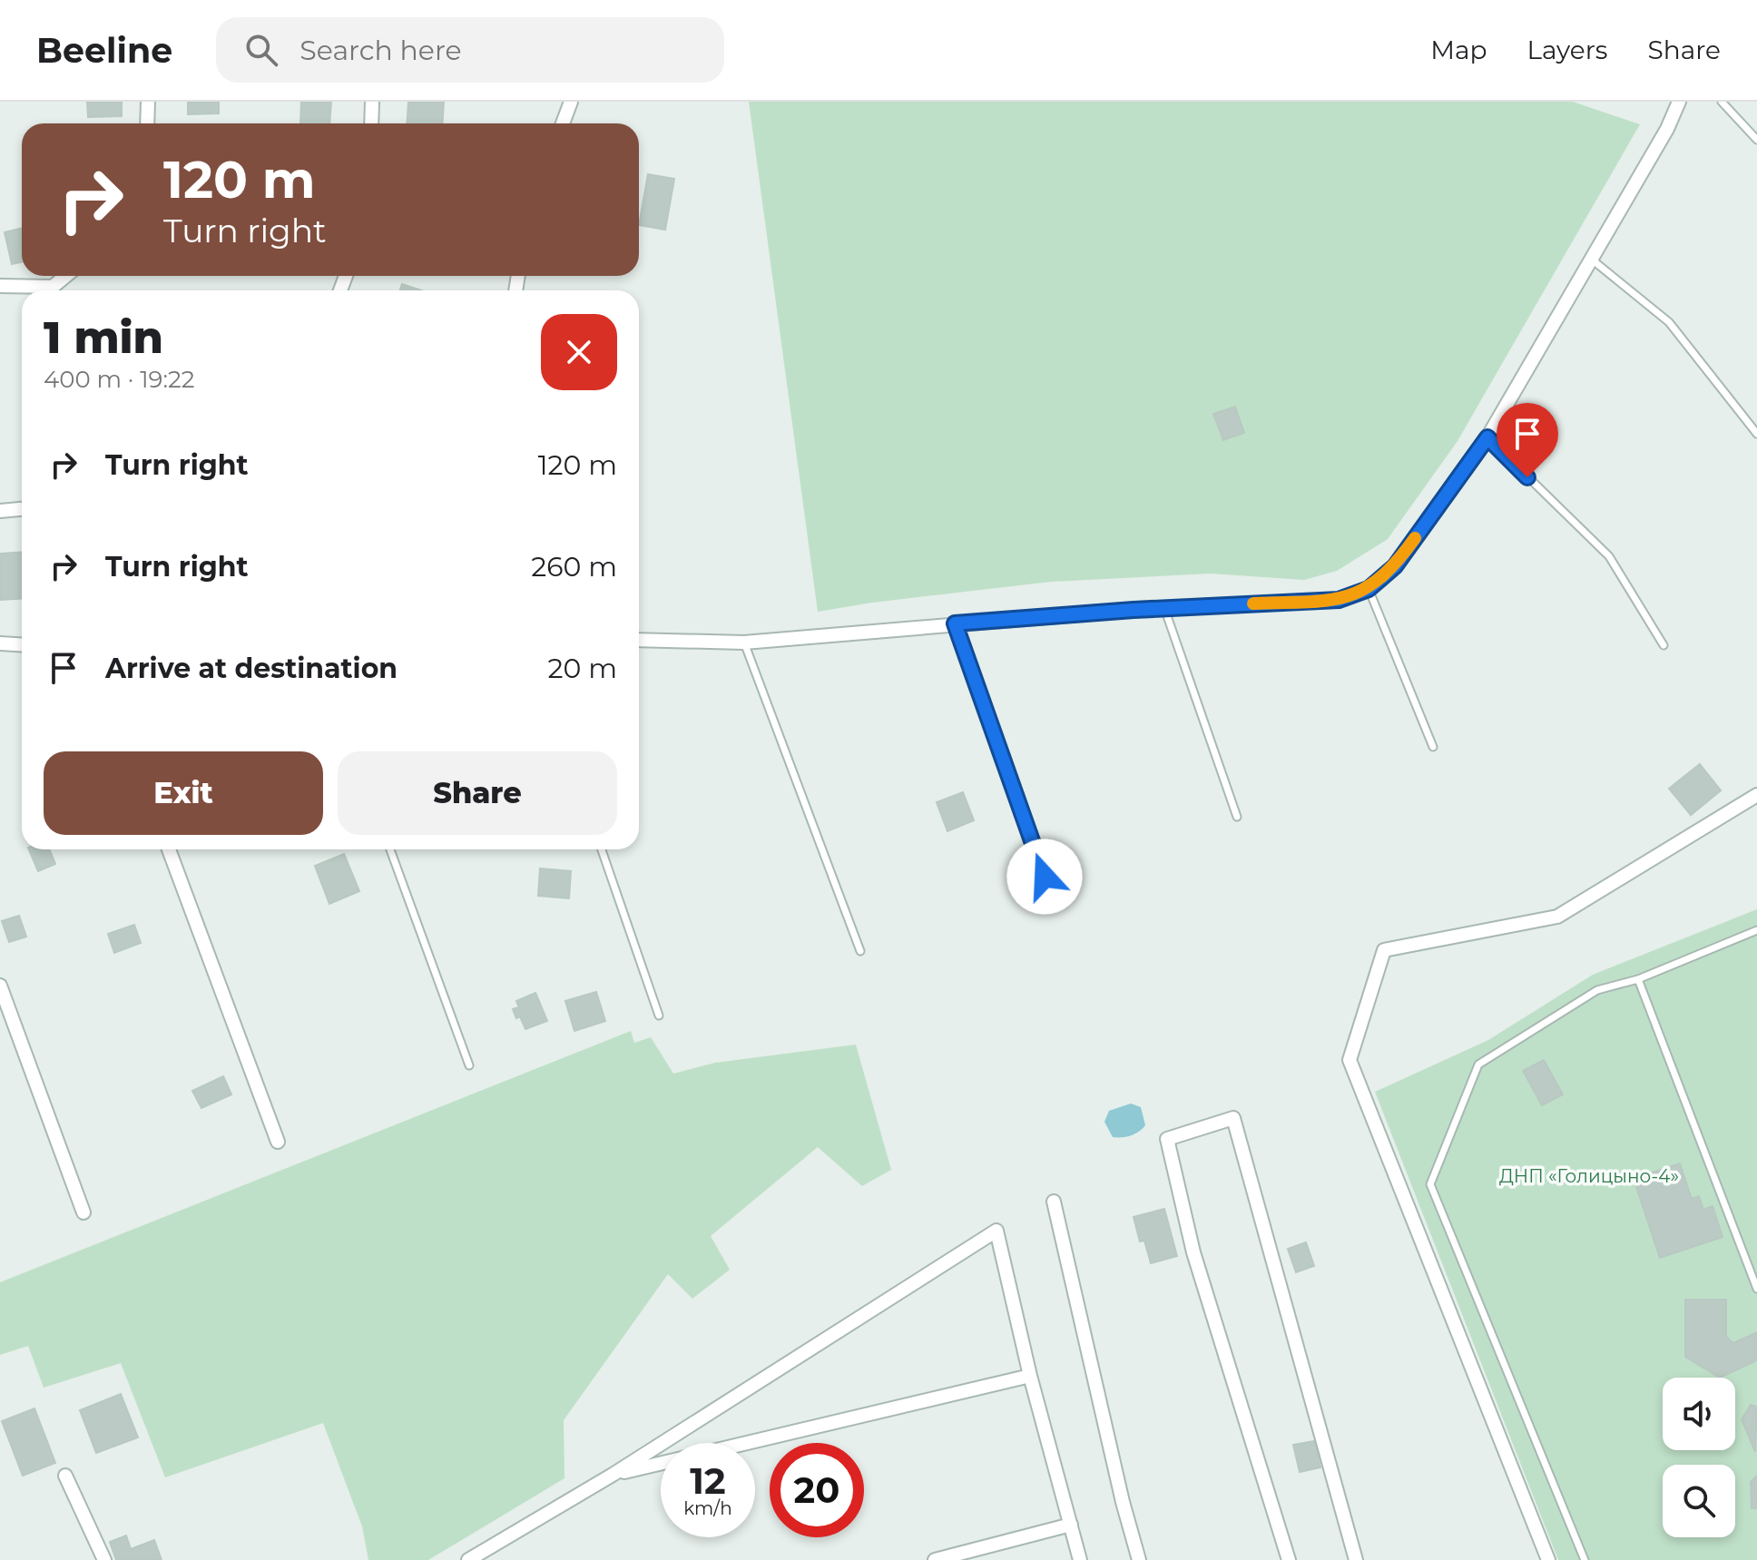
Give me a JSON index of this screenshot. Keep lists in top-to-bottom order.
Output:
{
  "parks": ["ДНП «Голицыно-4»"],
  "page": {
    "header": "Beeline",
    "search": "Search here",
    "nav": ["Map", "Layers", "Share"],
    "turn": ["120 m", "Turn right"],
    "heading": ["1 min", "400 m · 19:22"],
    "list": [
      {
        "name": "Turn right",
        "value": "120 m"
      },
      {
        "name": "Turn right",
        "value": "260 m"
      },
      {
        "name": "Arrive at destination",
        "value": "20 m"
      }
    ],
    "buttons": ["Exit", "Share"],
    "speed": "12 km/h",
    "limit": "20"
  }
}
